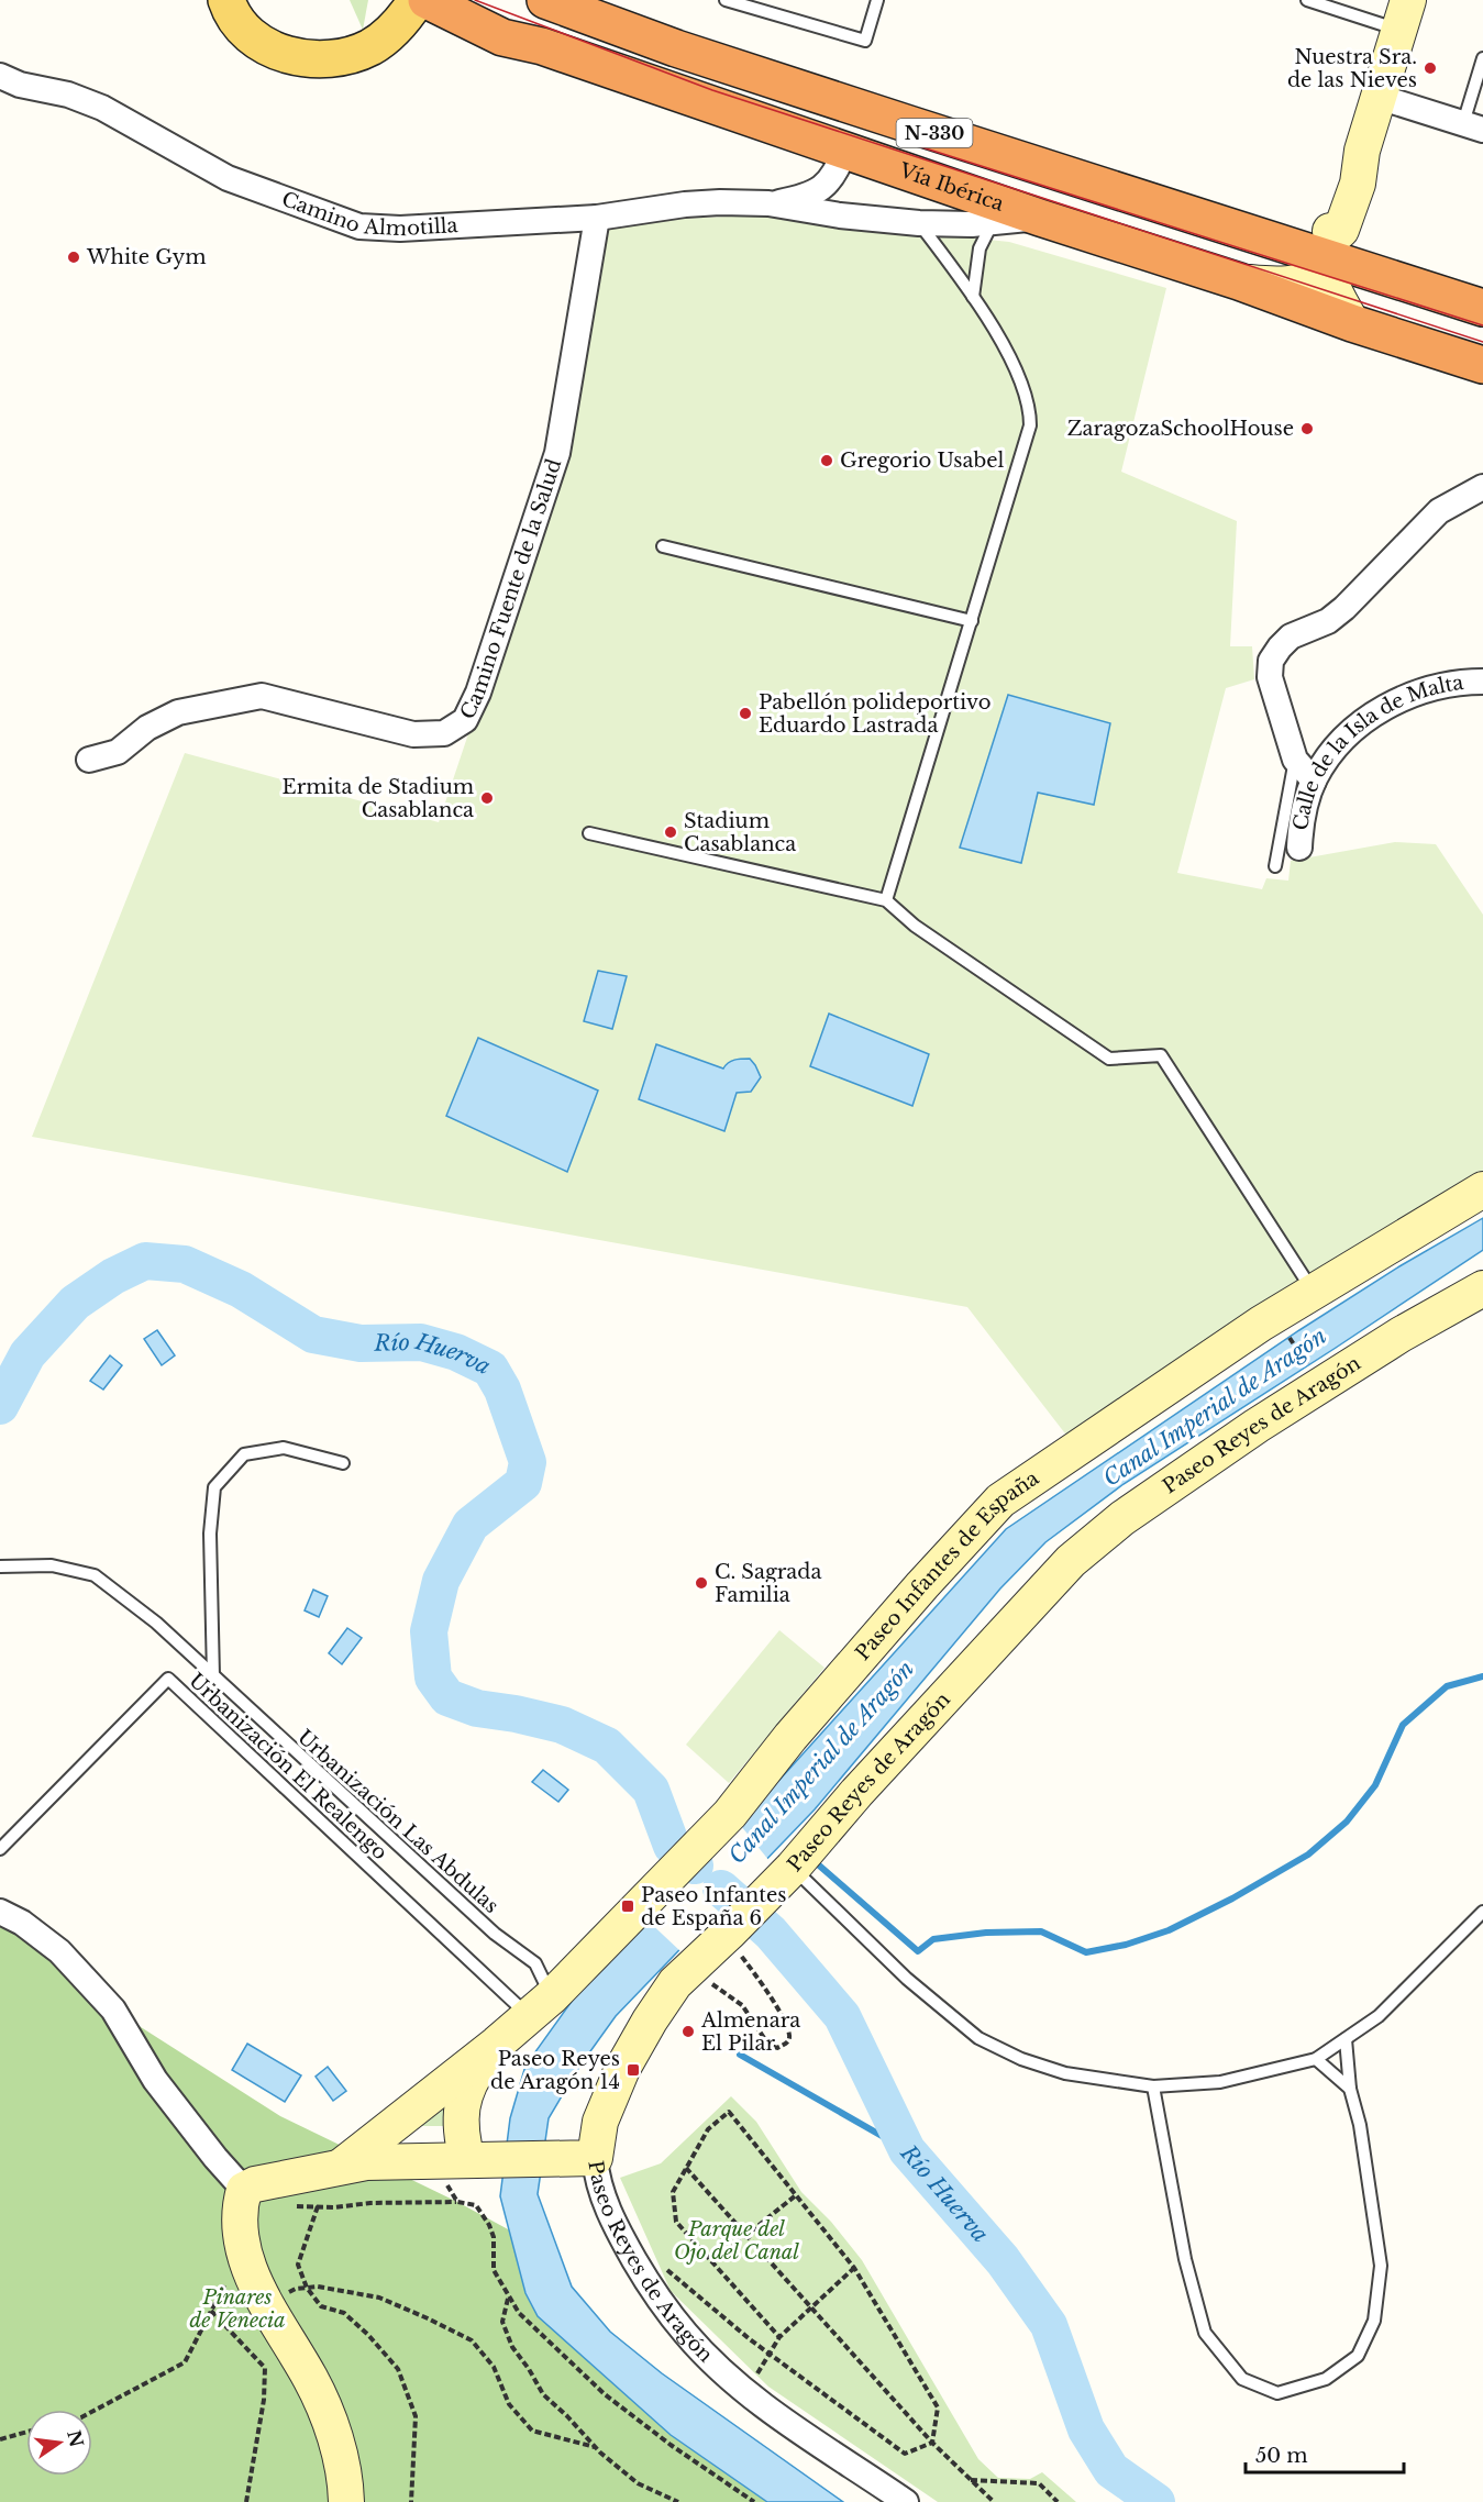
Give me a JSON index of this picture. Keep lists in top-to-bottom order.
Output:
{
  "streets": {
    "highway": ["N-330", "Vía Ibérica"],
    "street": [
      "Camino Almotilla",
      "Camino Fuente de la Salud",
      "Calle de la Isla de Malta",
      "Paseo Reyes de Aragón",
      "Paseo Infantes de España"
    ],
    "lane": ["Urbanización El Realengo", "Urbanización Las Abdulas"]
  },
  "crossings": [
    ["Vía Ibérica", "Camino Almotilla"],
    ["Camino Almotilla", "Camino Fuente de la Salud"],
    ["Paseo Reyes de Aragón", "Paseo Infantes de España"],
    ["Paseo Infantes de España", "Urbanización El Realengo"],
    ["Paseo Infantes de España", "Urbanización Las Abdulas"],
    ["Urbanización El Realengo", "Urbanización Las Abdulas"]
  ],
  "water": ["Río Huerva", "Canal Imperial de Aragón"],
  "parks": ["Parque del Ojo del Canal", "Pinares de Venecia"],
  "places": {
    "other": [
      "Nuestra Sra. de las Nieves",
      "White Gym",
      "ZaragozaSchoolHouse",
      "Gregorio Usabel",
      "Pabellón polideportivo Eduardo Lastrada",
      "Ermita de Stadium Casablanca",
      "Stadium Casablanca",
      "C. Sagrada Familia",
      "Almenara El Pilar"
    ],
    "transit": ["Paseo Infantes de España 6", "Paseo Reyes de Aragón 14"]
  },
  "scale_bar": "50 m",
  "north": "right"
}
